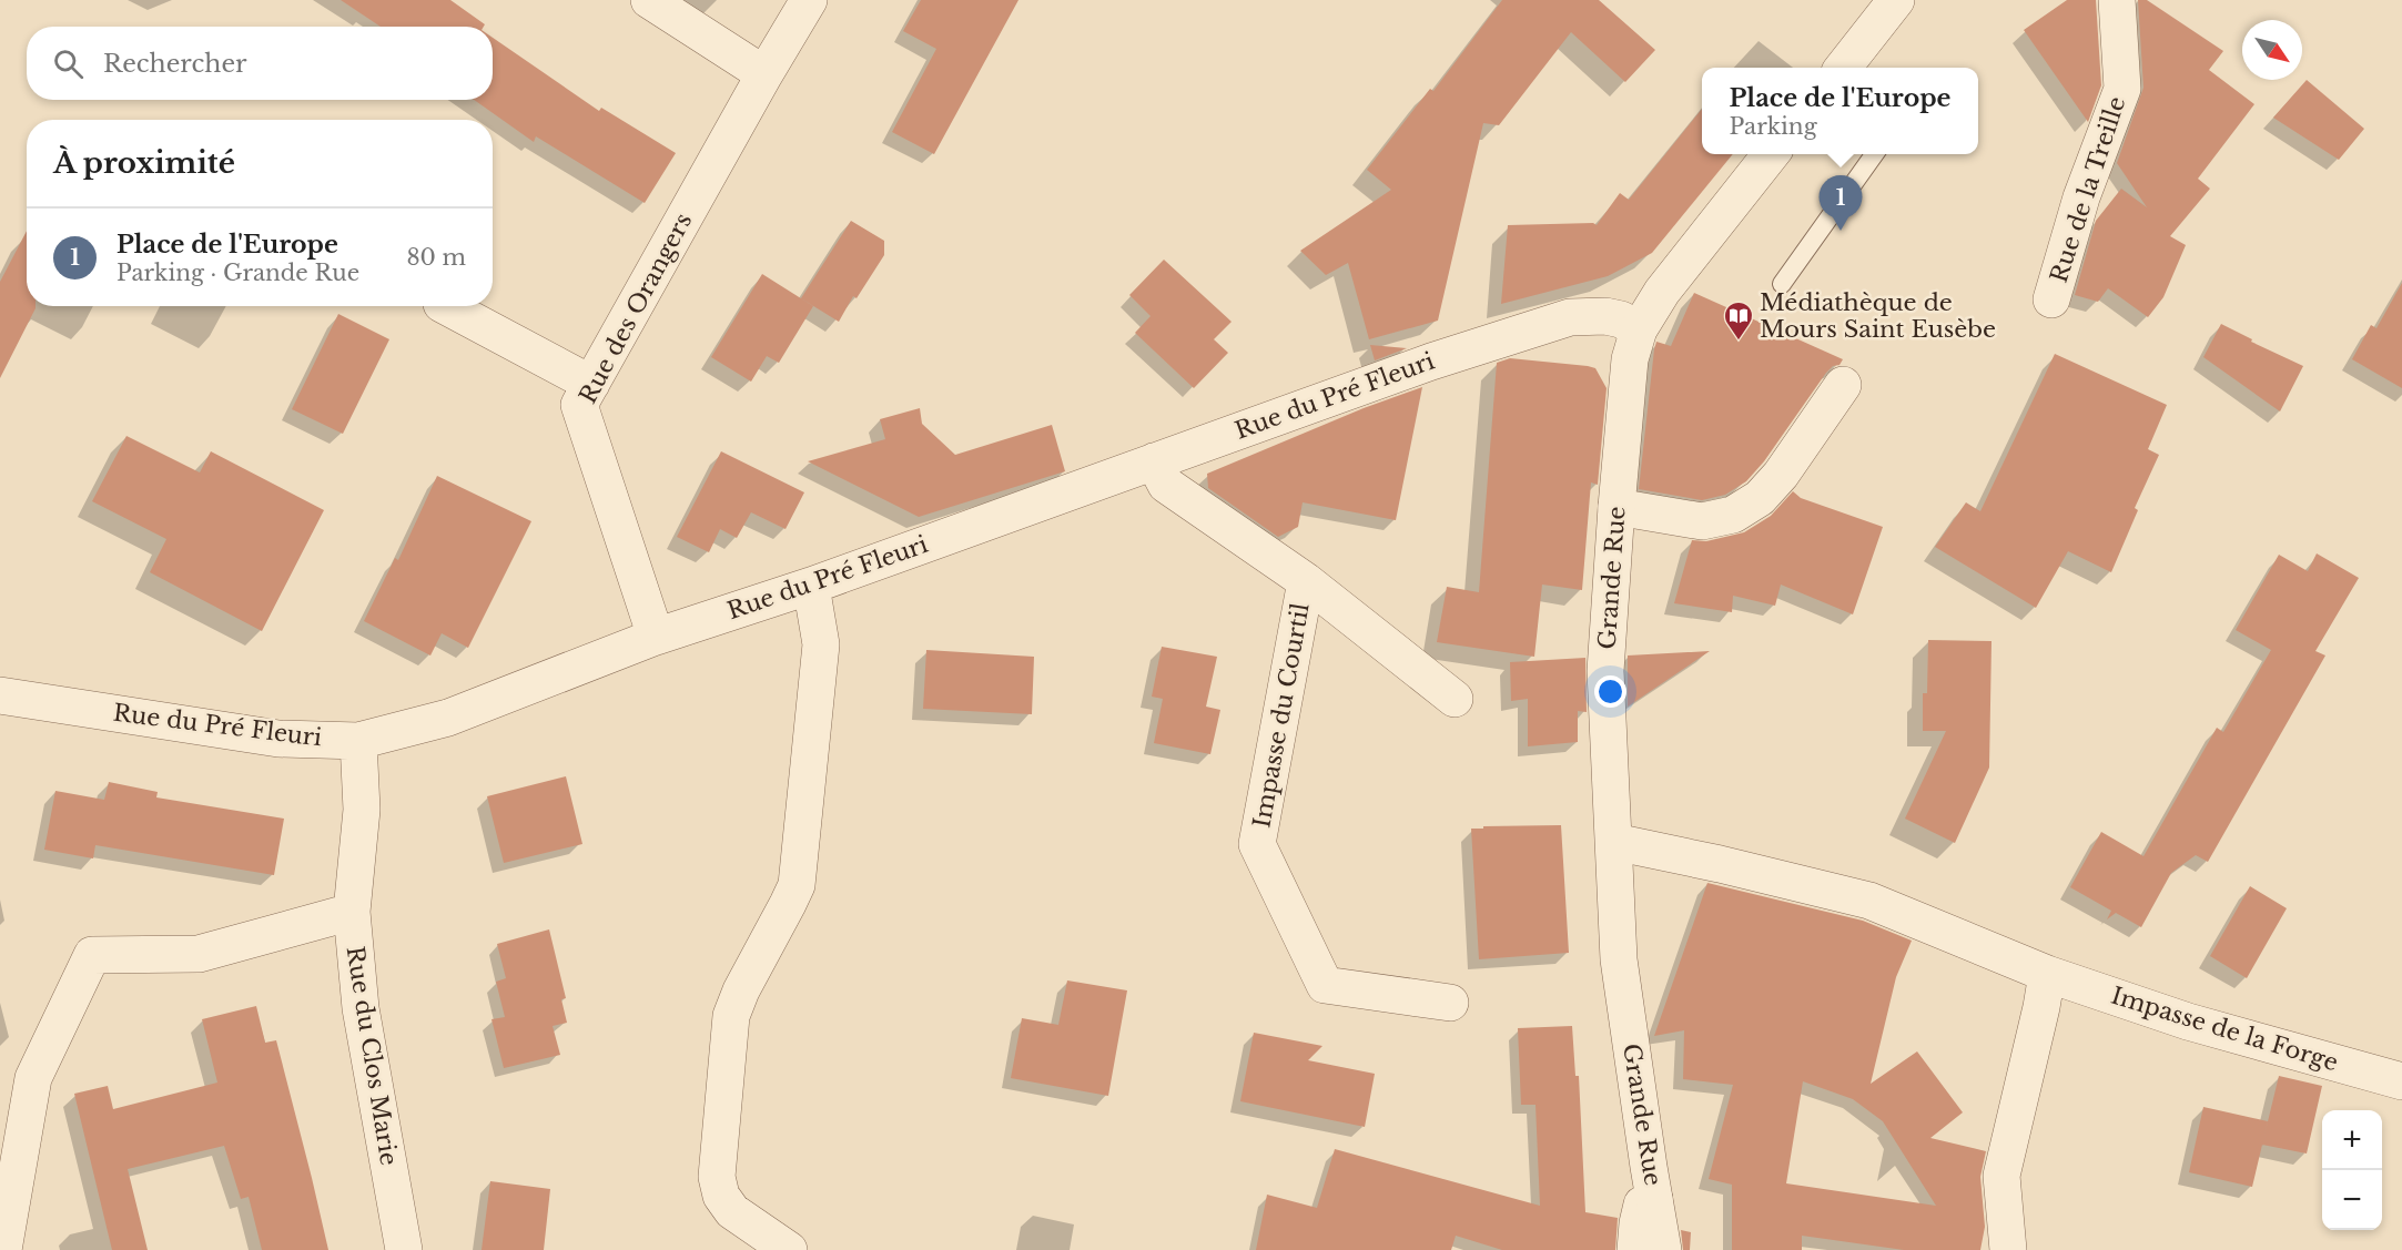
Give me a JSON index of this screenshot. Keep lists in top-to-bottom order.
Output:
{
  "streets": {
    "street": [
      "Rue de la Treille",
      "Rue des Orangers",
      "Rue du Pré Fleuri",
      "Grande Rue",
      "Impasse du Courtil",
      "Impasse de la Forge",
      "Rue du Clos Marie"
    ]
  },
  "crossings": [
    ["Rue des Orangers", "Rue du Pré Fleuri"],
    ["Rue du Pré Fleuri", "Grande Rue"],
    ["Rue du Pré Fleuri", "Impasse du Courtil"],
    ["Rue du Pré Fleuri", "Rue du Clos Marie"],
    ["Grande Rue", "Impasse de la Forge"]
  ],
  "places": {
    "library": ["Médiathèque de Mours Saint Eusèbe"]
  },
  "north": "bottom right",
  "page": {
    "search": "Rechercher",
    "popup": ["Place de l'Europe", "Parking"],
    "heading": "À proximité",
    "pins": "1",
    "list": [
      {
        "mark": "1",
        "name": "Place de l'Europe",
        "note": "Parking · Grande Rue",
        "value": "80 m"
      }
    ],
    "map_buttons": ["+", "−"]
  }
}
